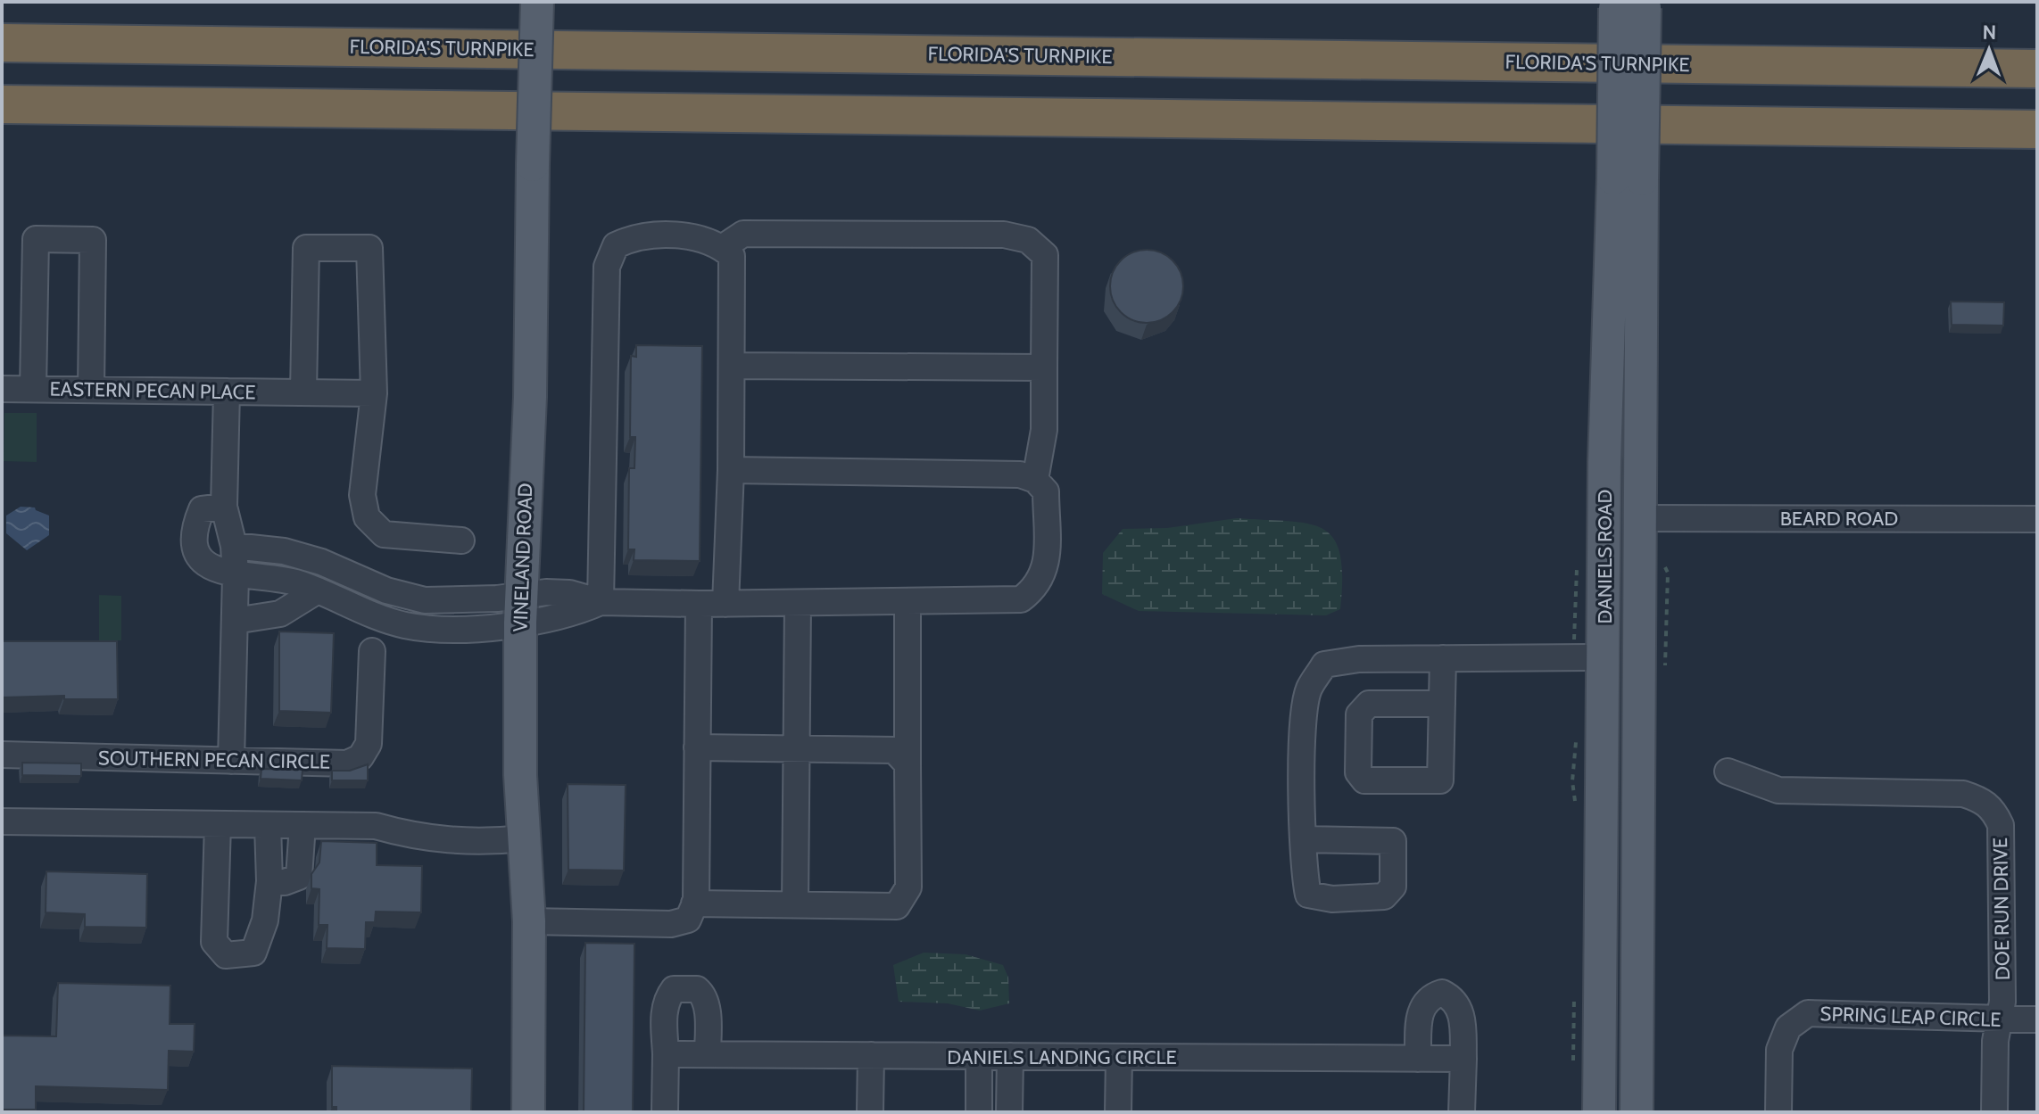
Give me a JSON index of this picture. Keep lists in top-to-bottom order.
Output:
{
  "streets": {
    "highway": ["FLORIDA'S TURNPIKE"],
    "main road": ["DANIELS ROAD", "VINELAND ROAD"],
    "street": [
      "EASTERN PECAN PLACE",
      "BEARD ROAD",
      "SOUTHERN PECAN CIRCLE",
      "DOE RUN DRIVE",
      "SPRING LEAP CIRCLE",
      "DANIELS LANDING CIRCLE"
    ]
  },
  "crossings": [
    ["BEARD ROAD", "DANIELS ROAD"],
    ["DOE RUN DRIVE", "SPRING LEAP CIRCLE"]
  ],
  "north": "top"
}
